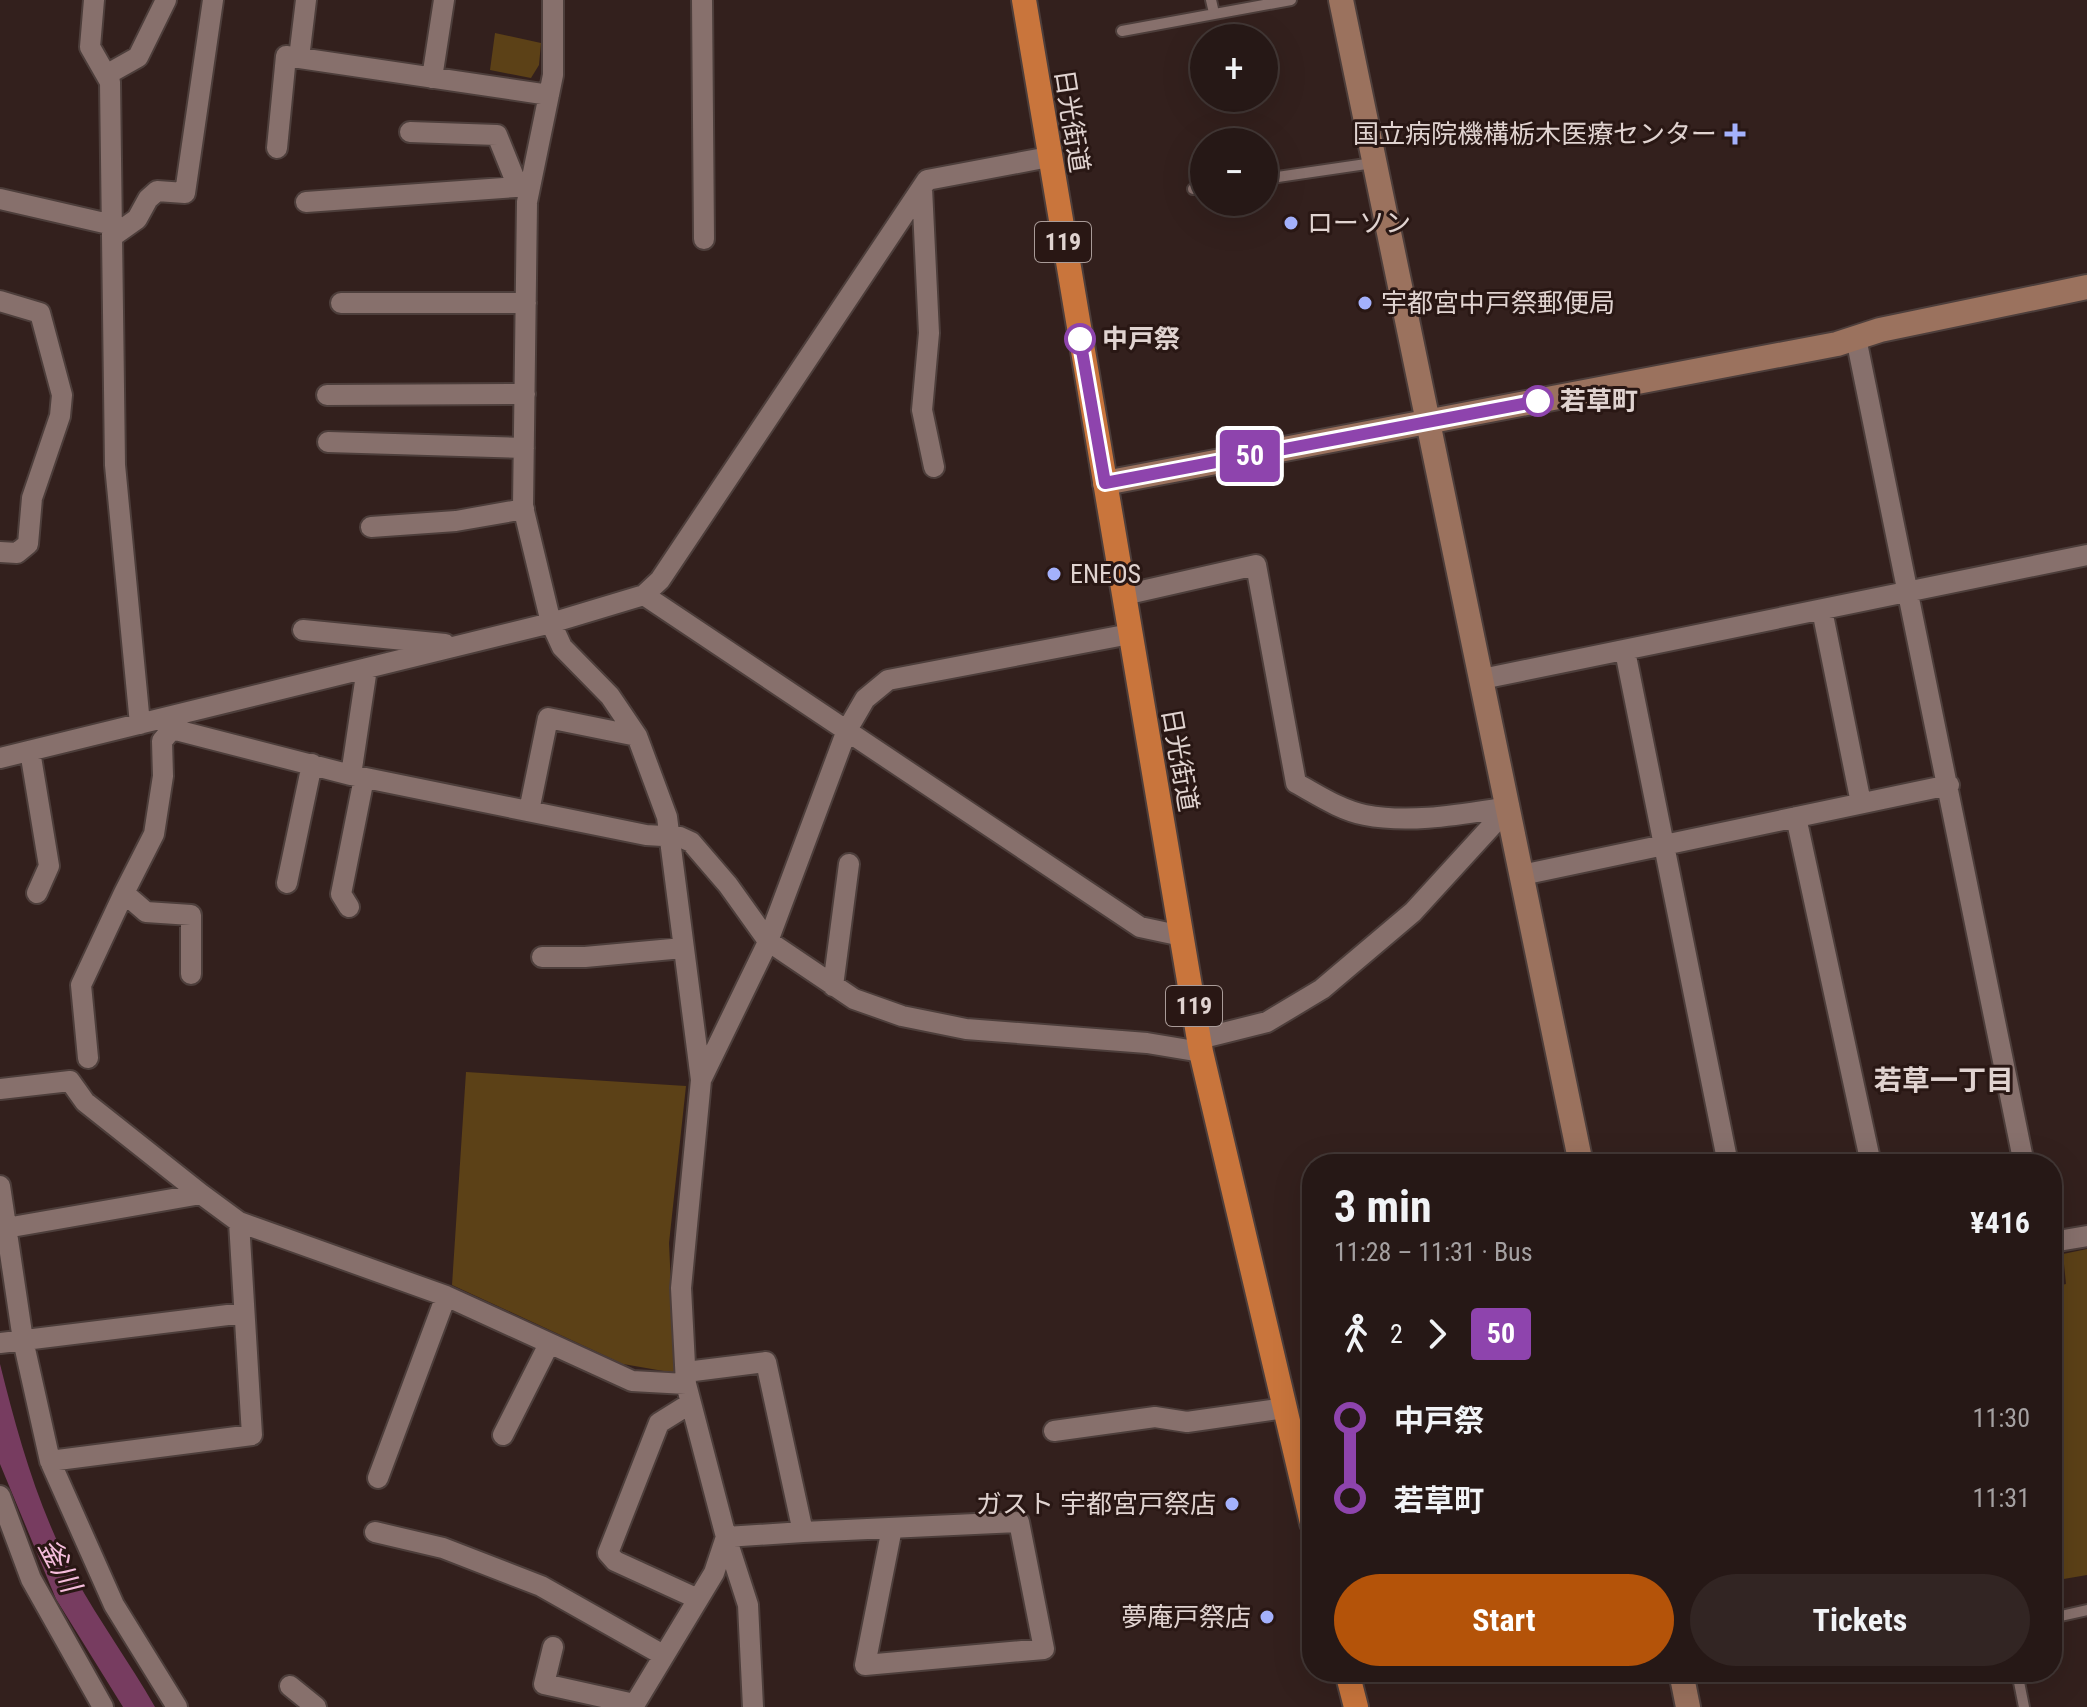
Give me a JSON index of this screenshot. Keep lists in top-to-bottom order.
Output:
{
  "streets": {
    "highway": ["日光街道", "119"]
  },
  "districts": ["若草一丁目"],
  "water": ["釜川"],
  "places": {
    "health": ["国立病院機構栃木医療センター"],
    "other": [
      "ローソン",
      "宇都宮中戸祭郵便局",
      "中戸祭",
      "若草町",
      "ENEOS",
      "ガスト 宇都宮戸祭店",
      "夢庵戸祭店"
    ]
  },
  "lines": ["bus line 50"],
  "page": {
    "on_map": "50",
    "map_buttons": ["+", "−"],
    "heading": ["3 min", "11:28 – 11:31 · Bus", "¥416"],
    "legs": ["2", "50"],
    "list": [
      {
        "name": "中戸祭",
        "value": "11:30"
      },
      {
        "name": "若草町",
        "value": "11:31"
      }
    ],
    "buttons": ["Start", "Tickets"]
  }
}
